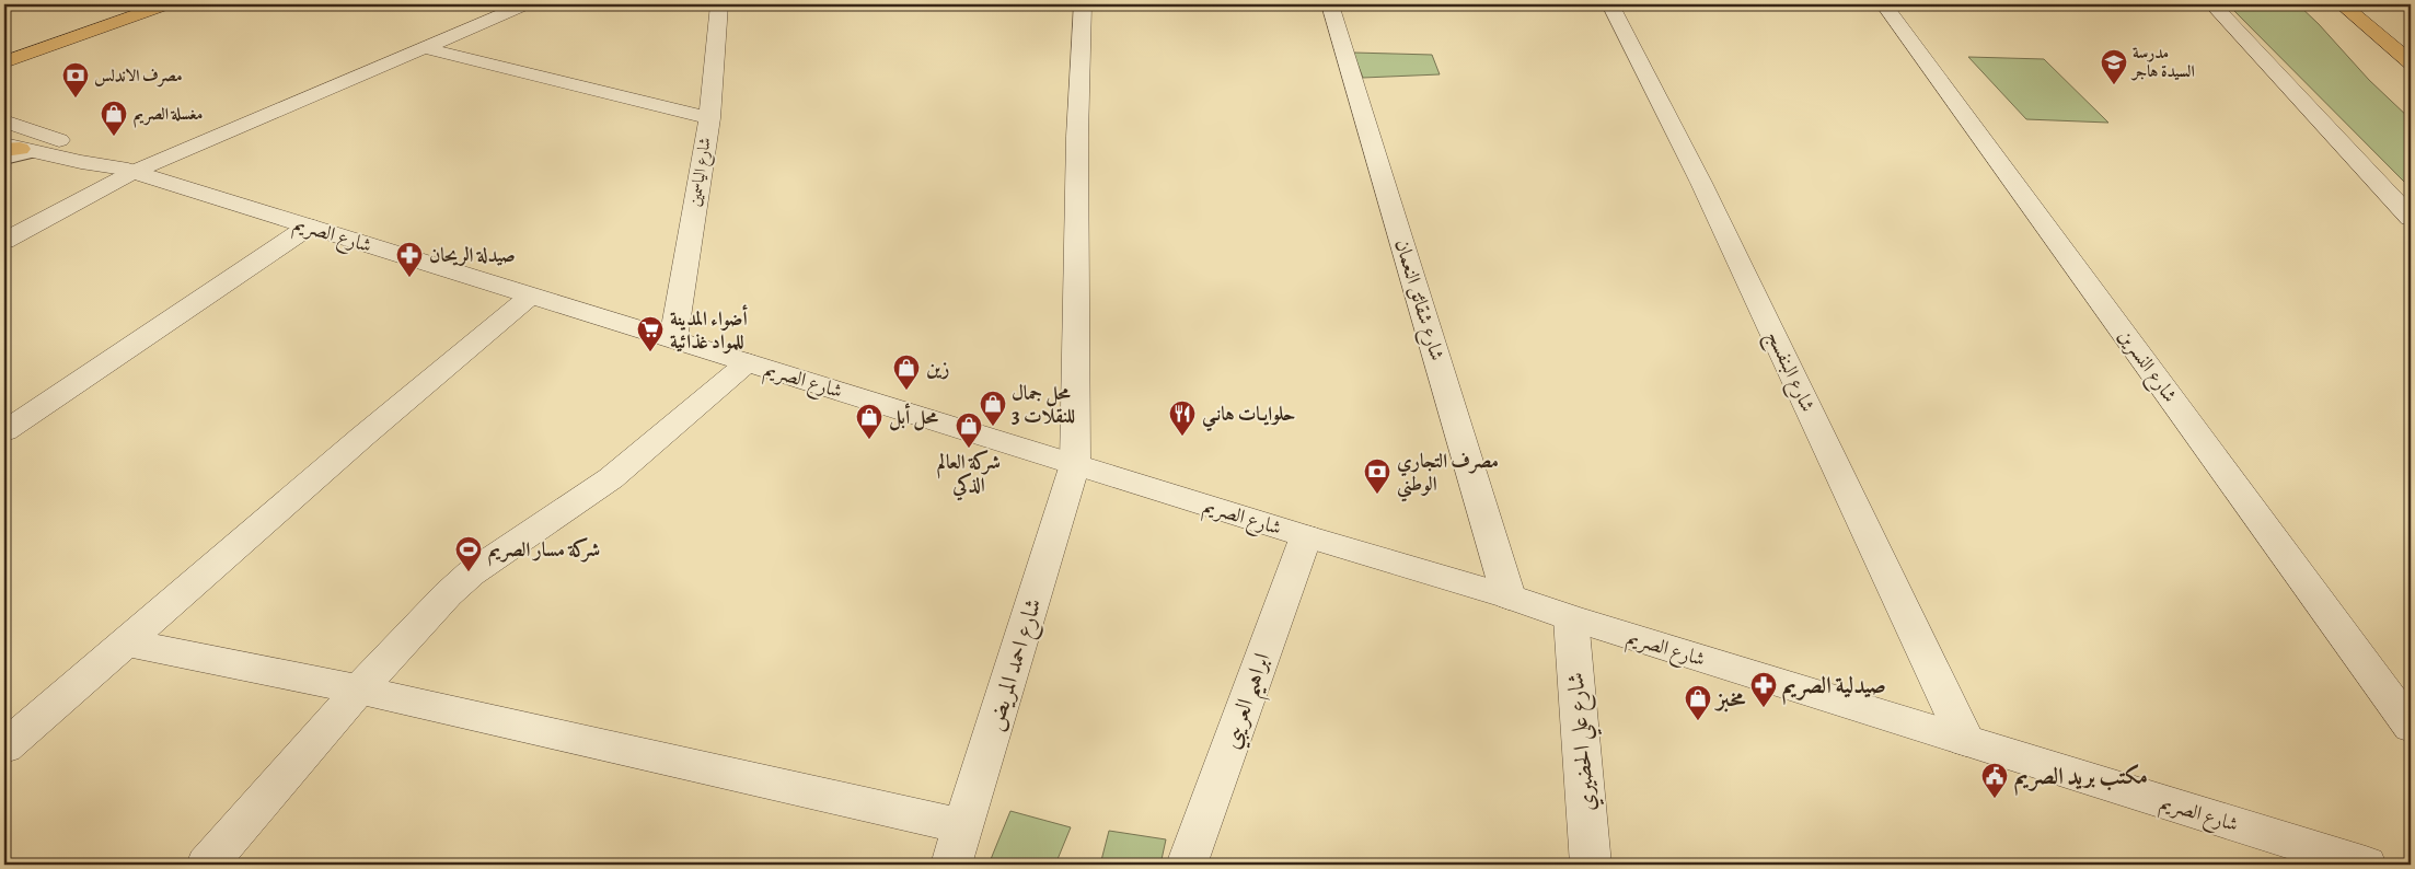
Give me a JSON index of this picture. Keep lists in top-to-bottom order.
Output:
{
  "streets": {
    "street": [
      "شارع الياسمين",
      "شارع الصريم",
      "شارع شقائق النعمان",
      "شارع النسرين",
      "شارع البنفسج",
      "شارع احمد المريض",
      "ابراهيم العريبي",
      "شارع علي الحضيري"
    ]
  },
  "crossings": [
    ["شارع الياسمين", "شارع الصريم"],
    ["شارع الصريم", "شارع شقائق النعمان"],
    ["شارع الصريم", "شارع البنفسج"],
    ["شارع الصريم", "شارع احمد المريض"],
    ["شارع الصريم", "ابراهيم العريبي"],
    ["شارع الصريم", "شارع علي الحضيري"]
  ],
  "places": {
    "school or university": ["مدرسة السيدة هاجر"],
    "bank": ["مصرف الاندلس", "مصرف التجاري الوطني"],
    "shop": [
      "مغسلة الصريم",
      "زين",
      "محل جمال 3 للنقلات",
      "محل أبل",
      "شركة العالم الذكي",
      "مخبز"
    ],
    "pharmacy": ["صيدلة الريحان", "صيدلية الصريم"],
    "supermarket": ["أضواء المدينة للمواد غذائية"],
    "restaurant": ["حلوايـات هانـي"],
    "sports": ["شركة مسار الصريم"],
    "public building": ["مكتب بريد الصريم"]
  }
}
